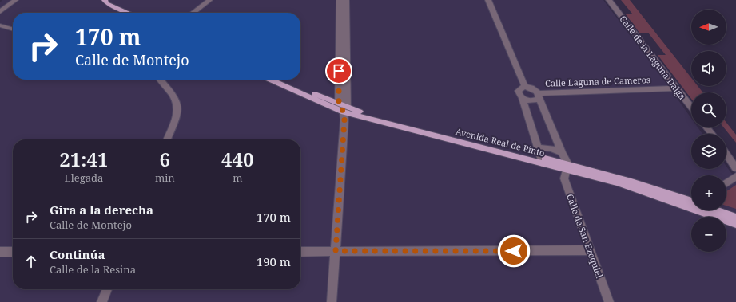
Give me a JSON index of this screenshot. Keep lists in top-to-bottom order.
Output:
{
  "streets": {
    "main road": ["Avenida Real de Pinto"],
    "street": ["Calle de la Laguna Dalga", "Calle Laguna de Cameros", "Calle de San Ezequiel"]
  },
  "crossings": [
    ["Calle de la Laguna Dalga", "Calle Laguna de Cameros"],
    ["Avenida Real de Pinto", "Calle de San Ezequiel"]
  ],
  "north": "left",
  "page": {
    "map_buttons": ["+", "−"],
    "turn": ["170 m", "Calle de Montejo"],
    "eta": [
      "21:41",
      "Llegada",
      "6",
      "min",
      "440",
      "m"
    ],
    "list": [
      {
        "name": "Gira a la derecha",
        "note": "Calle de Montejo",
        "value": "170 m"
      },
      {
        "name": "Continúa",
        "note": "Calle de la Resina",
        "value": "190 m"
      }
    ]
  }
}
